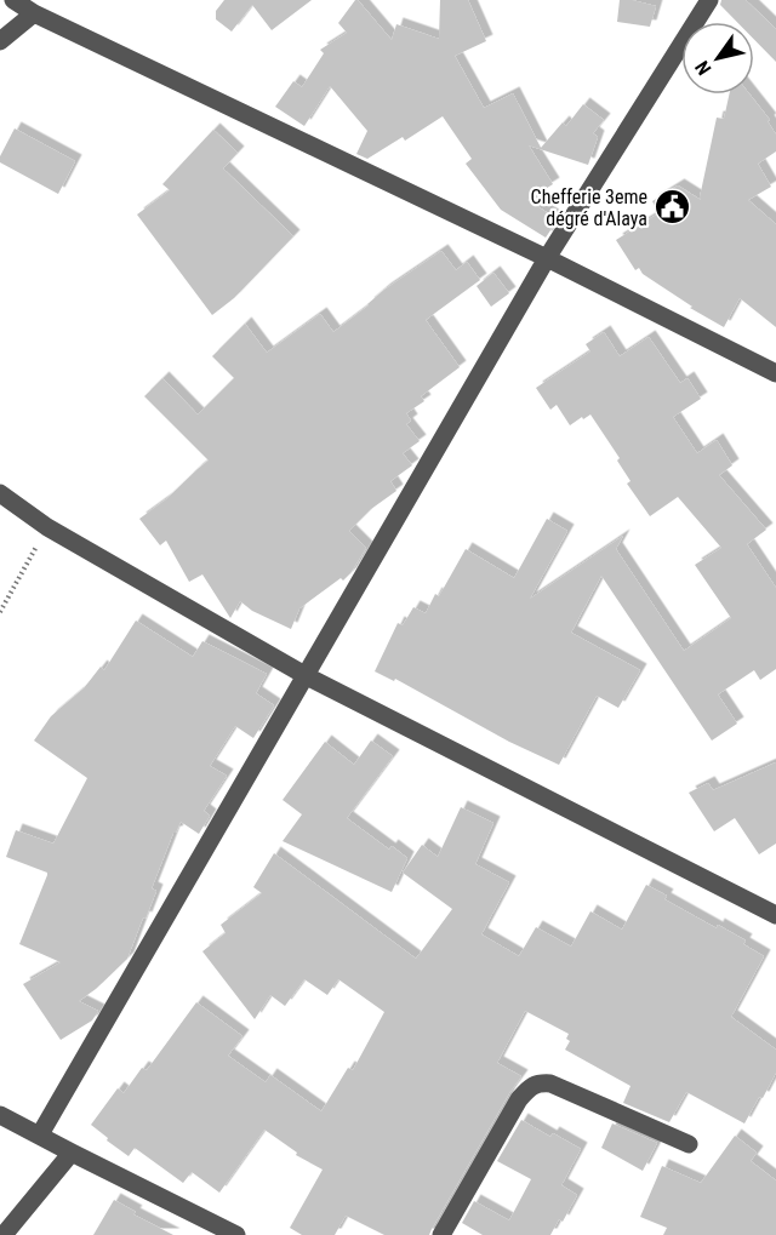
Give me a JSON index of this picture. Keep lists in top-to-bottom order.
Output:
{
  "places": {
    "public building": ["Chefferie 3eme dégré d'Alaya"]
  },
  "north": "bottom left"
}
